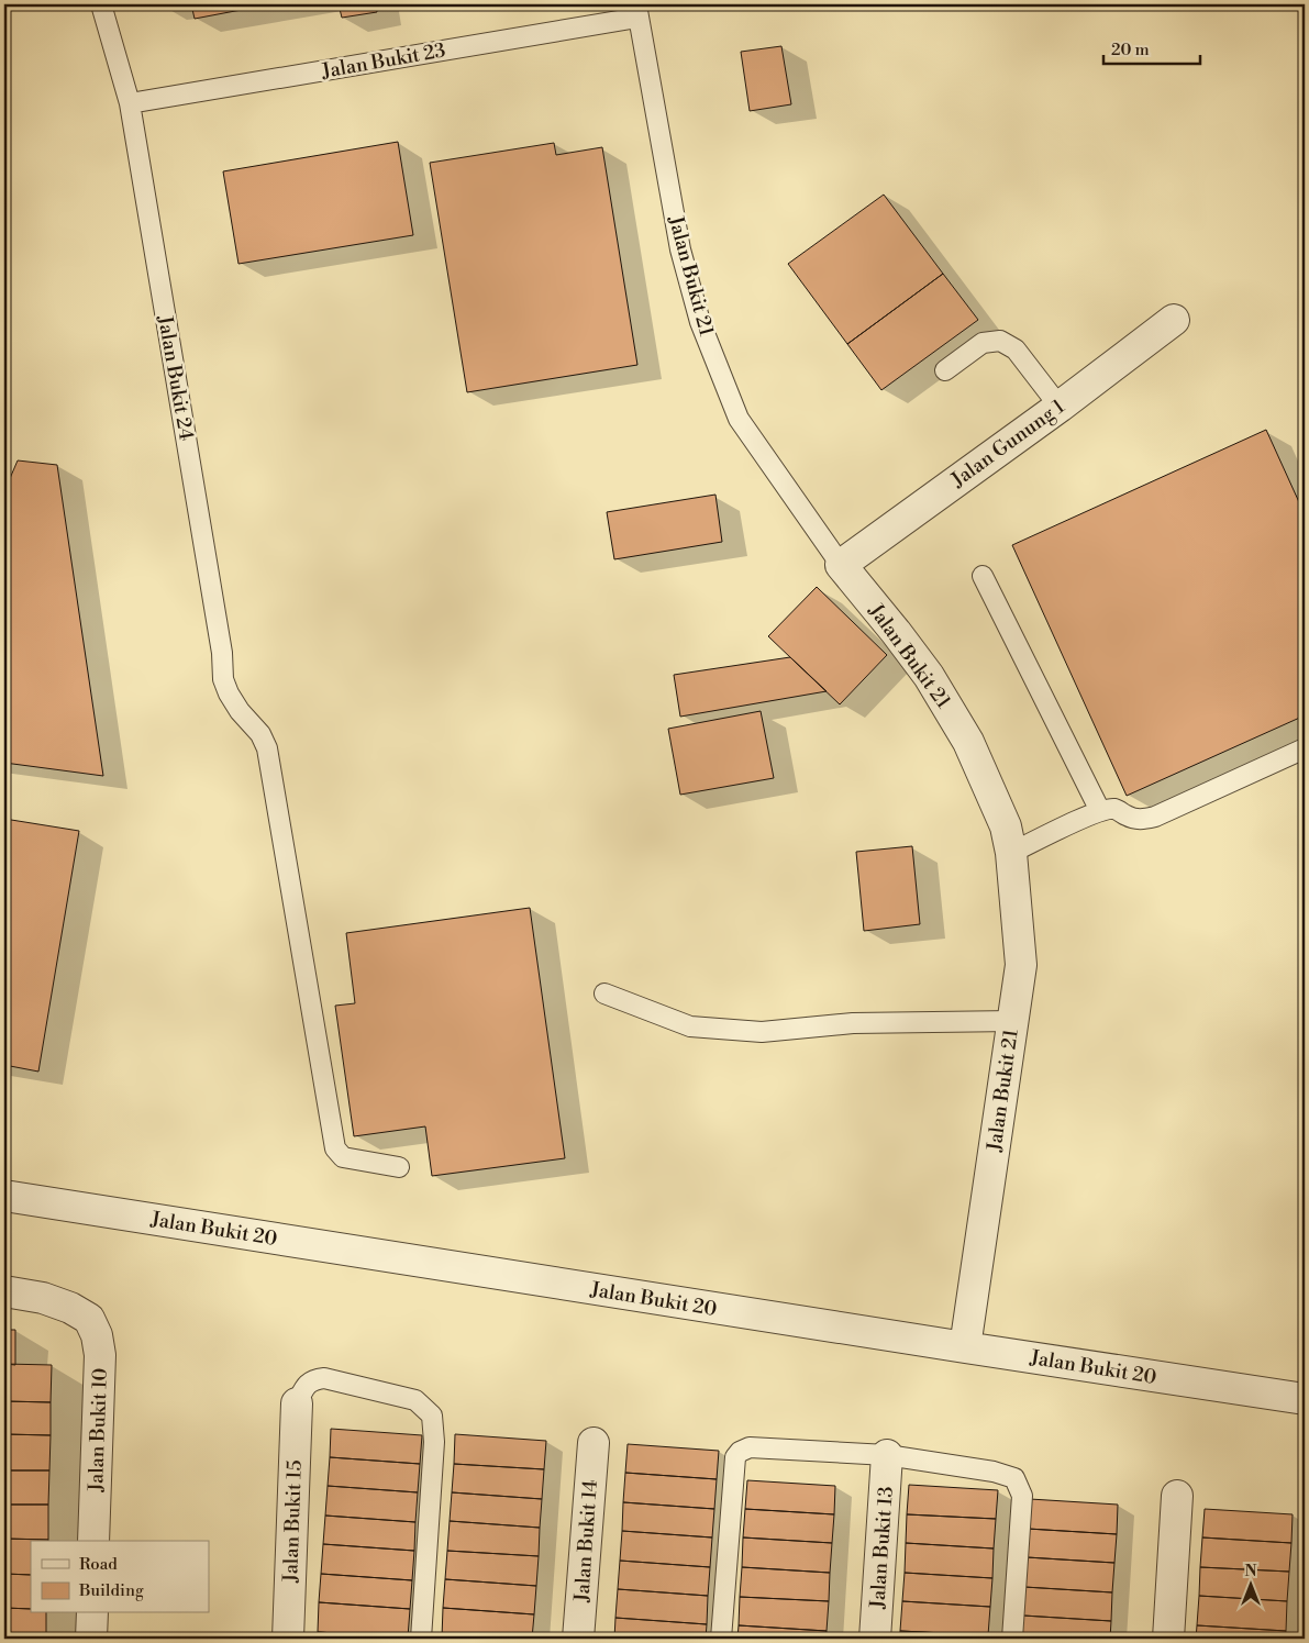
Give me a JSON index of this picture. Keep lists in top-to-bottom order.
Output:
{
  "streets": {
    "street": [
      "Jalan Bukit 21",
      "Jalan Gunung 1",
      "Jalan Bukit 20",
      "Jalan Bukit 10",
      "Jalan Bukit 15",
      "Jalan Bukit 14",
      "Jalan Bukit 13"
    ],
    "lane": ["Jalan Bukit 23", "Jalan Bukit 24"]
  },
  "crossings": [
    ["Jalan Bukit 23", "Jalan Bukit 21"],
    ["Jalan Bukit 23", "Jalan Bukit 24"],
    ["Jalan Bukit 21", "Jalan Gunung 1"],
    ["Jalan Bukit 21", "Jalan Bukit 20"]
  ],
  "legend": ["Road", "Building"],
  "scale_bar": "20 m",
  "north": "top"
}
